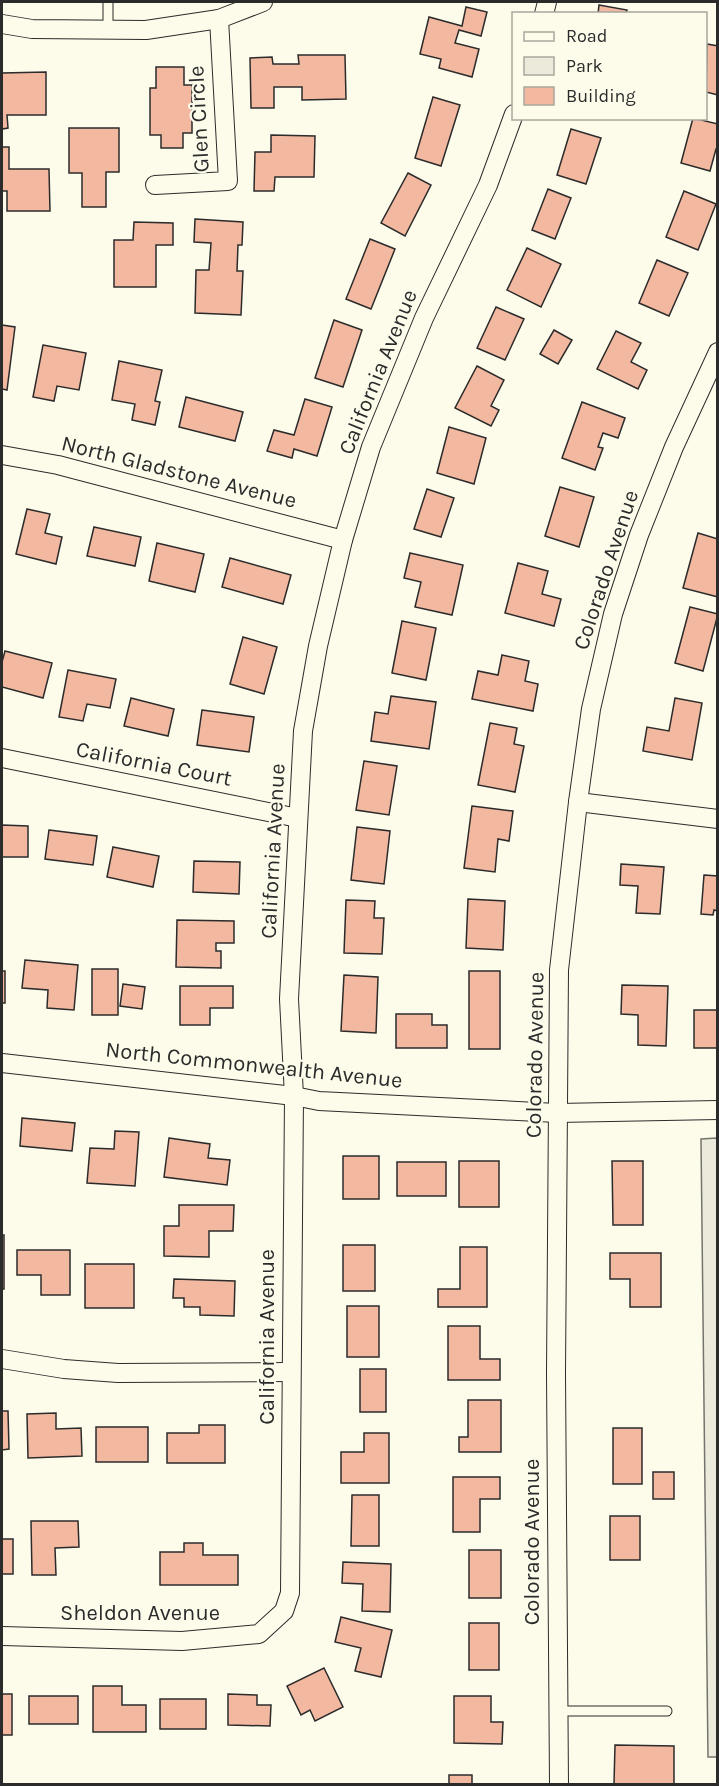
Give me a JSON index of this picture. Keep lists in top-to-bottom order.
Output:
{
  "streets": {
    "street": [
      "Glen Circle",
      "California Avenue",
      "North Gladstone Avenue",
      "Colorado Avenue",
      "California Court",
      "North Commonwealth Avenue",
      "Sheldon Avenue"
    ]
  },
  "crossings": [
    ["California Avenue", "North Gladstone Avenue"],
    ["California Avenue", "California Court"],
    ["California Avenue", "North Commonwealth Avenue"],
    ["California Avenue", "Sheldon Avenue"],
    ["Colorado Avenue", "North Commonwealth Avenue"]
  ],
  "legend": ["Road", "Park", "Building"]
}
